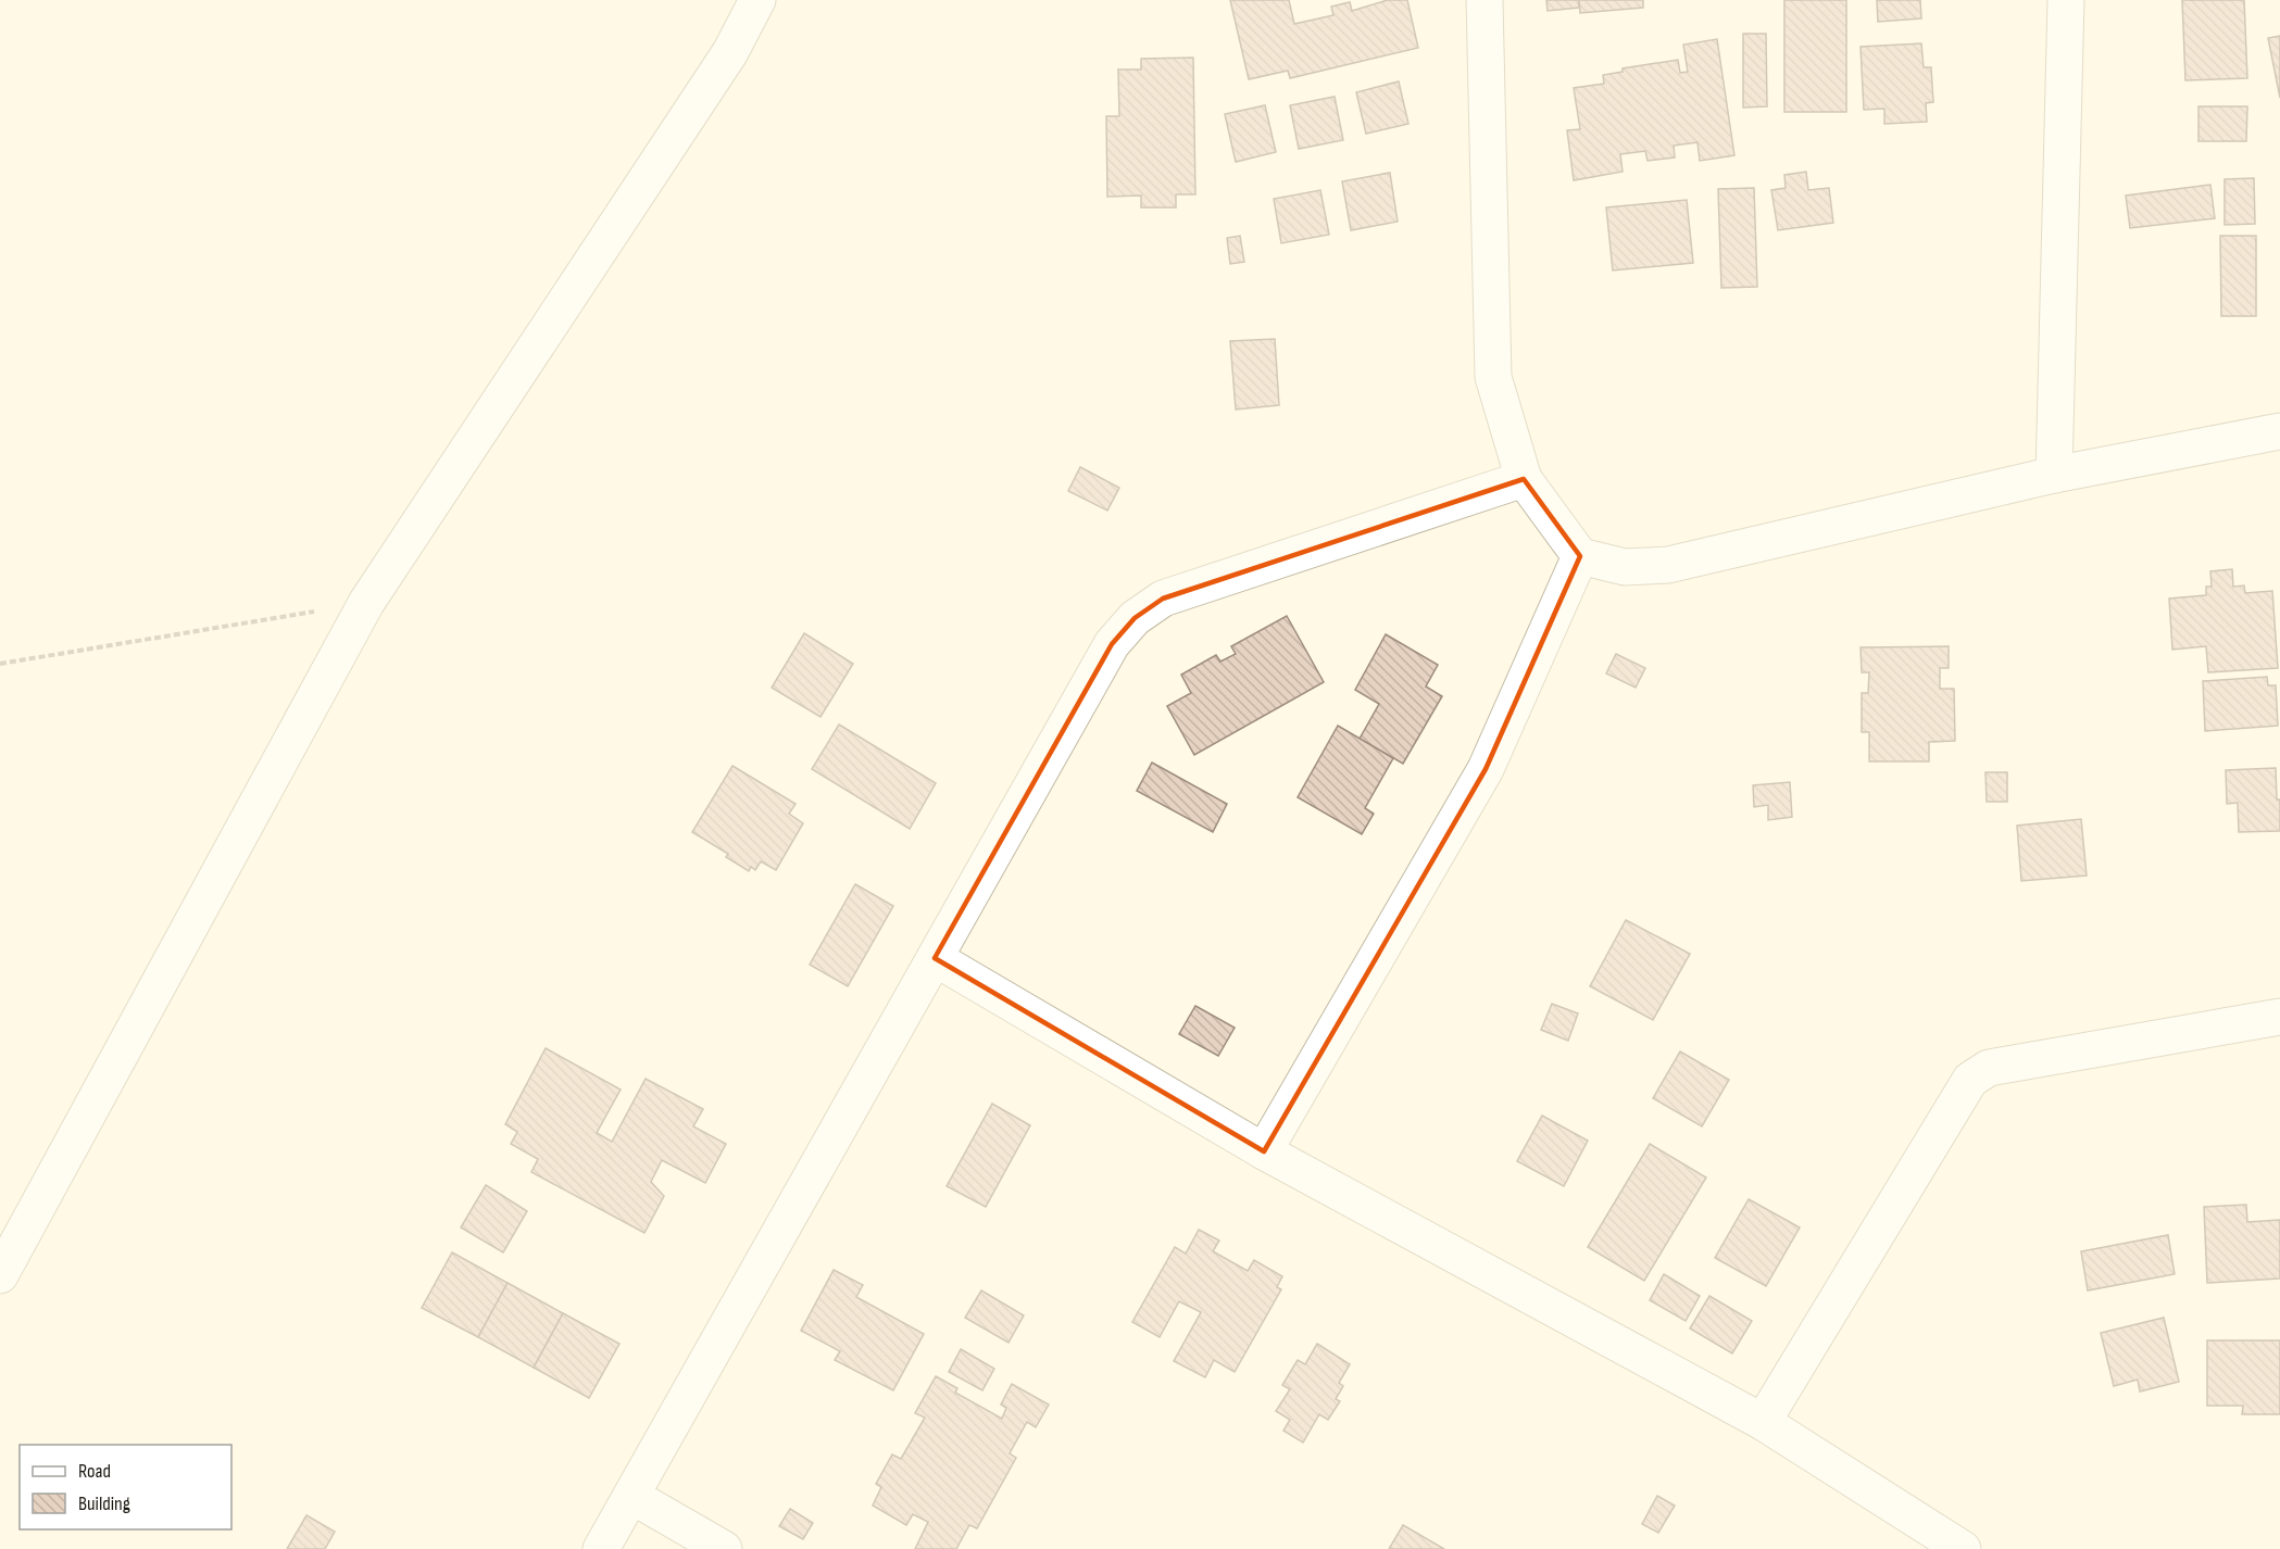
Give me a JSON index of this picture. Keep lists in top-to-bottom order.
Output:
{
  "legend": ["Road", "Building"]
}
